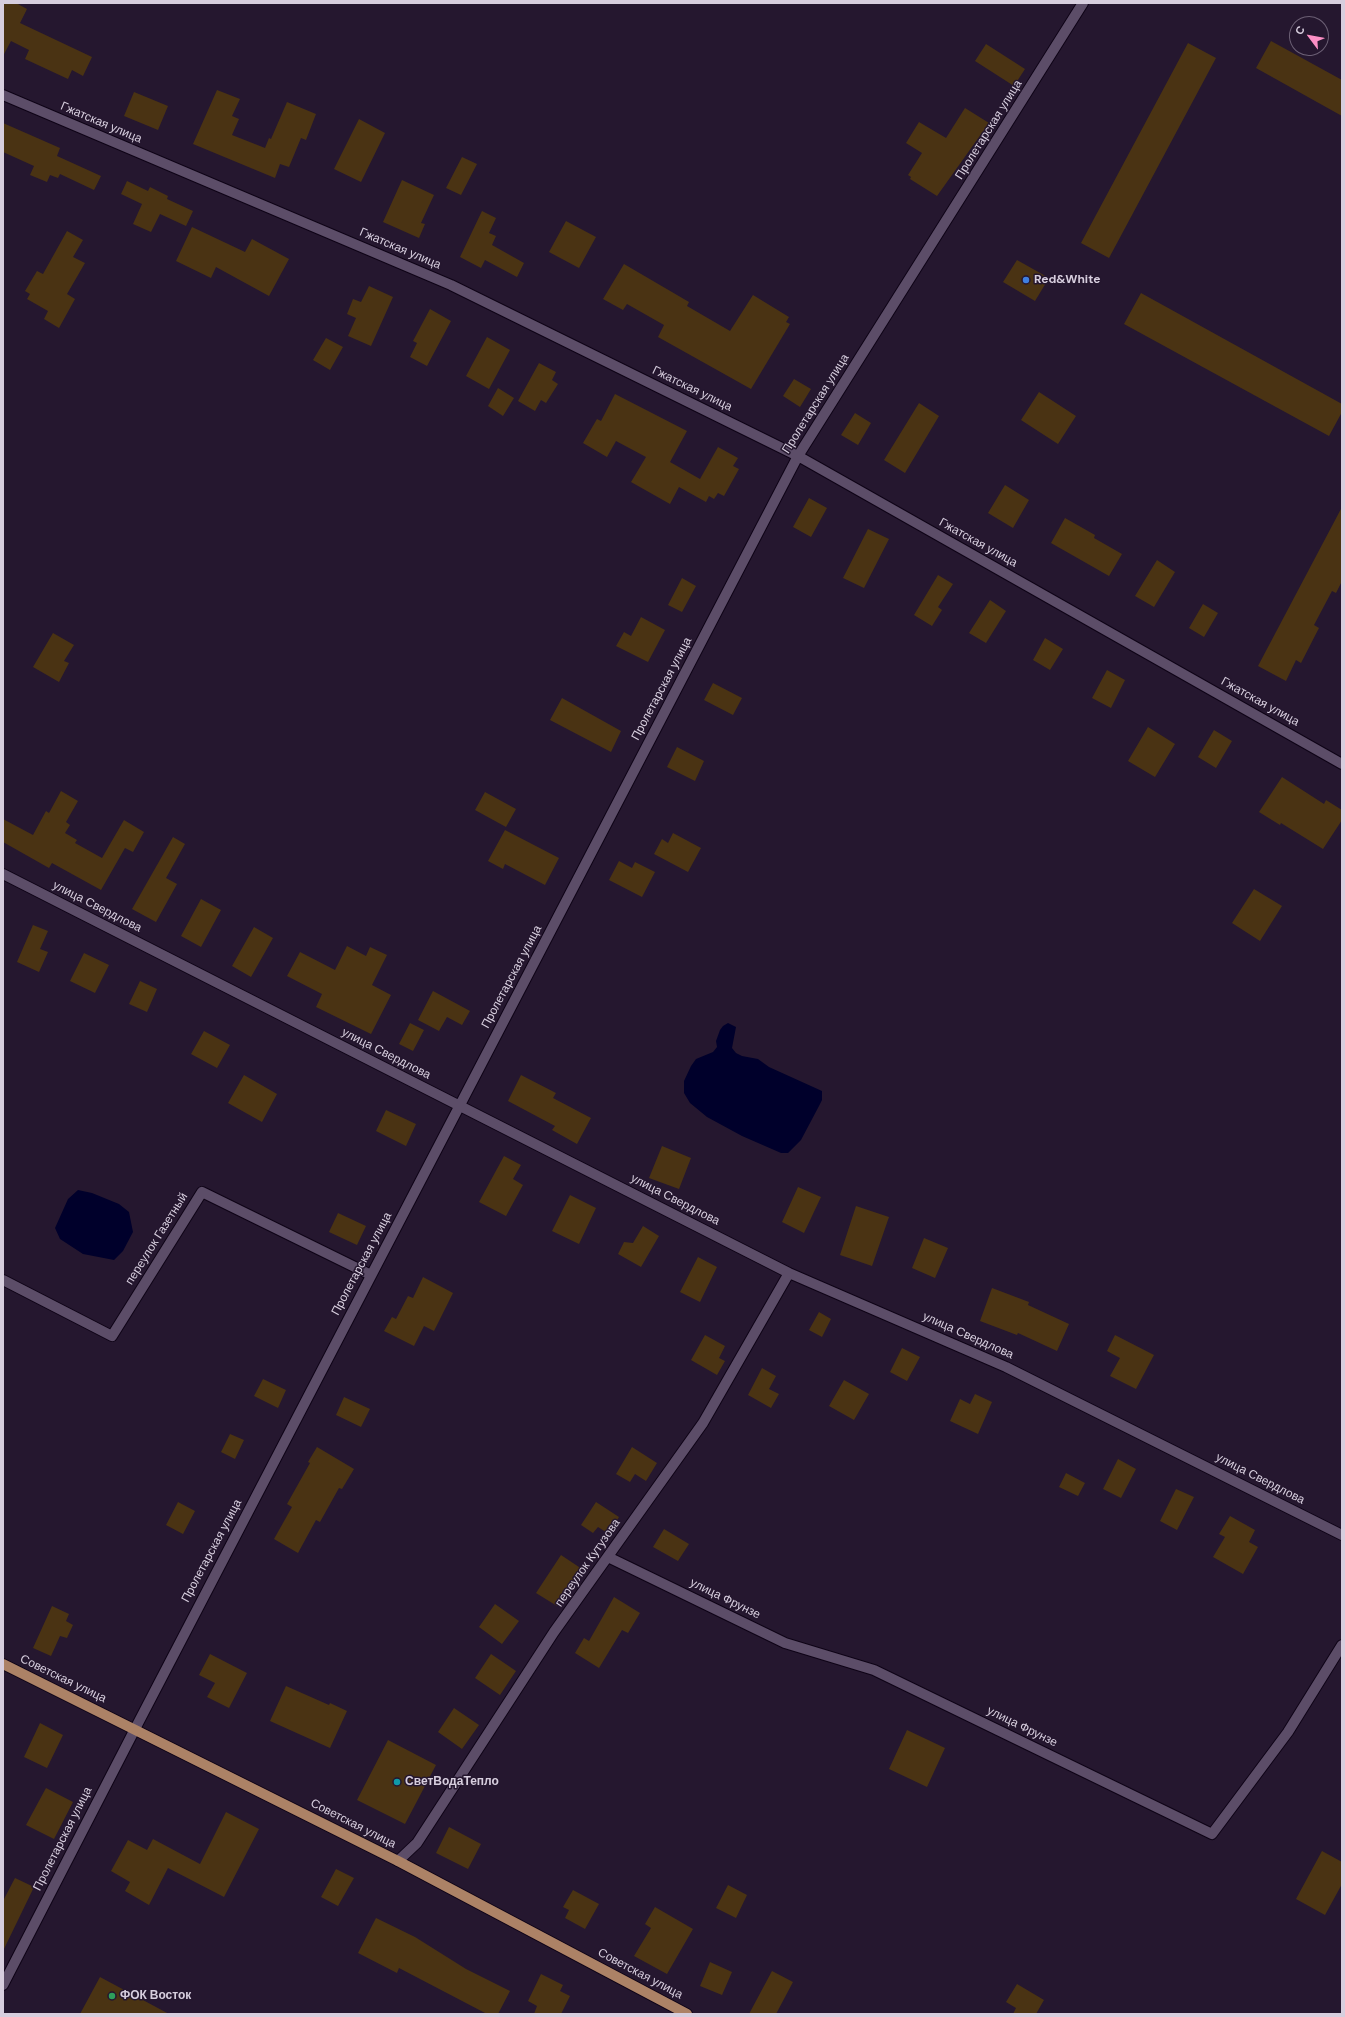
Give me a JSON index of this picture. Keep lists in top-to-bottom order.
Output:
{
  "streets": {
    "main road": ["Советская улица"],
    "street": [
      "Гжатская улица",
      "Пролетарская улица",
      "улица Свердлова",
      "переулок Газетный",
      "переулок Кутузова",
      "улица Фрунзе"
    ]
  },
  "crossings": [
    ["Гжатская улица", "Пролетарская улица"],
    ["Пролетарская улица", "улица Свердлова"],
    ["Пролетарская улица", "переулок Газетный"],
    ["Пролетарская улица", "Советская улица"],
    ["улица Свердлова", "переулок Кутузова"],
    ["переулок Кутузова", "улица Фрунзе"],
    ["переулок Кутузова", "Советская улица"]
  ],
  "places": ["Red&White", "СветВодаТепло", "ФОК Восток"],
  "north": "top left"
}
